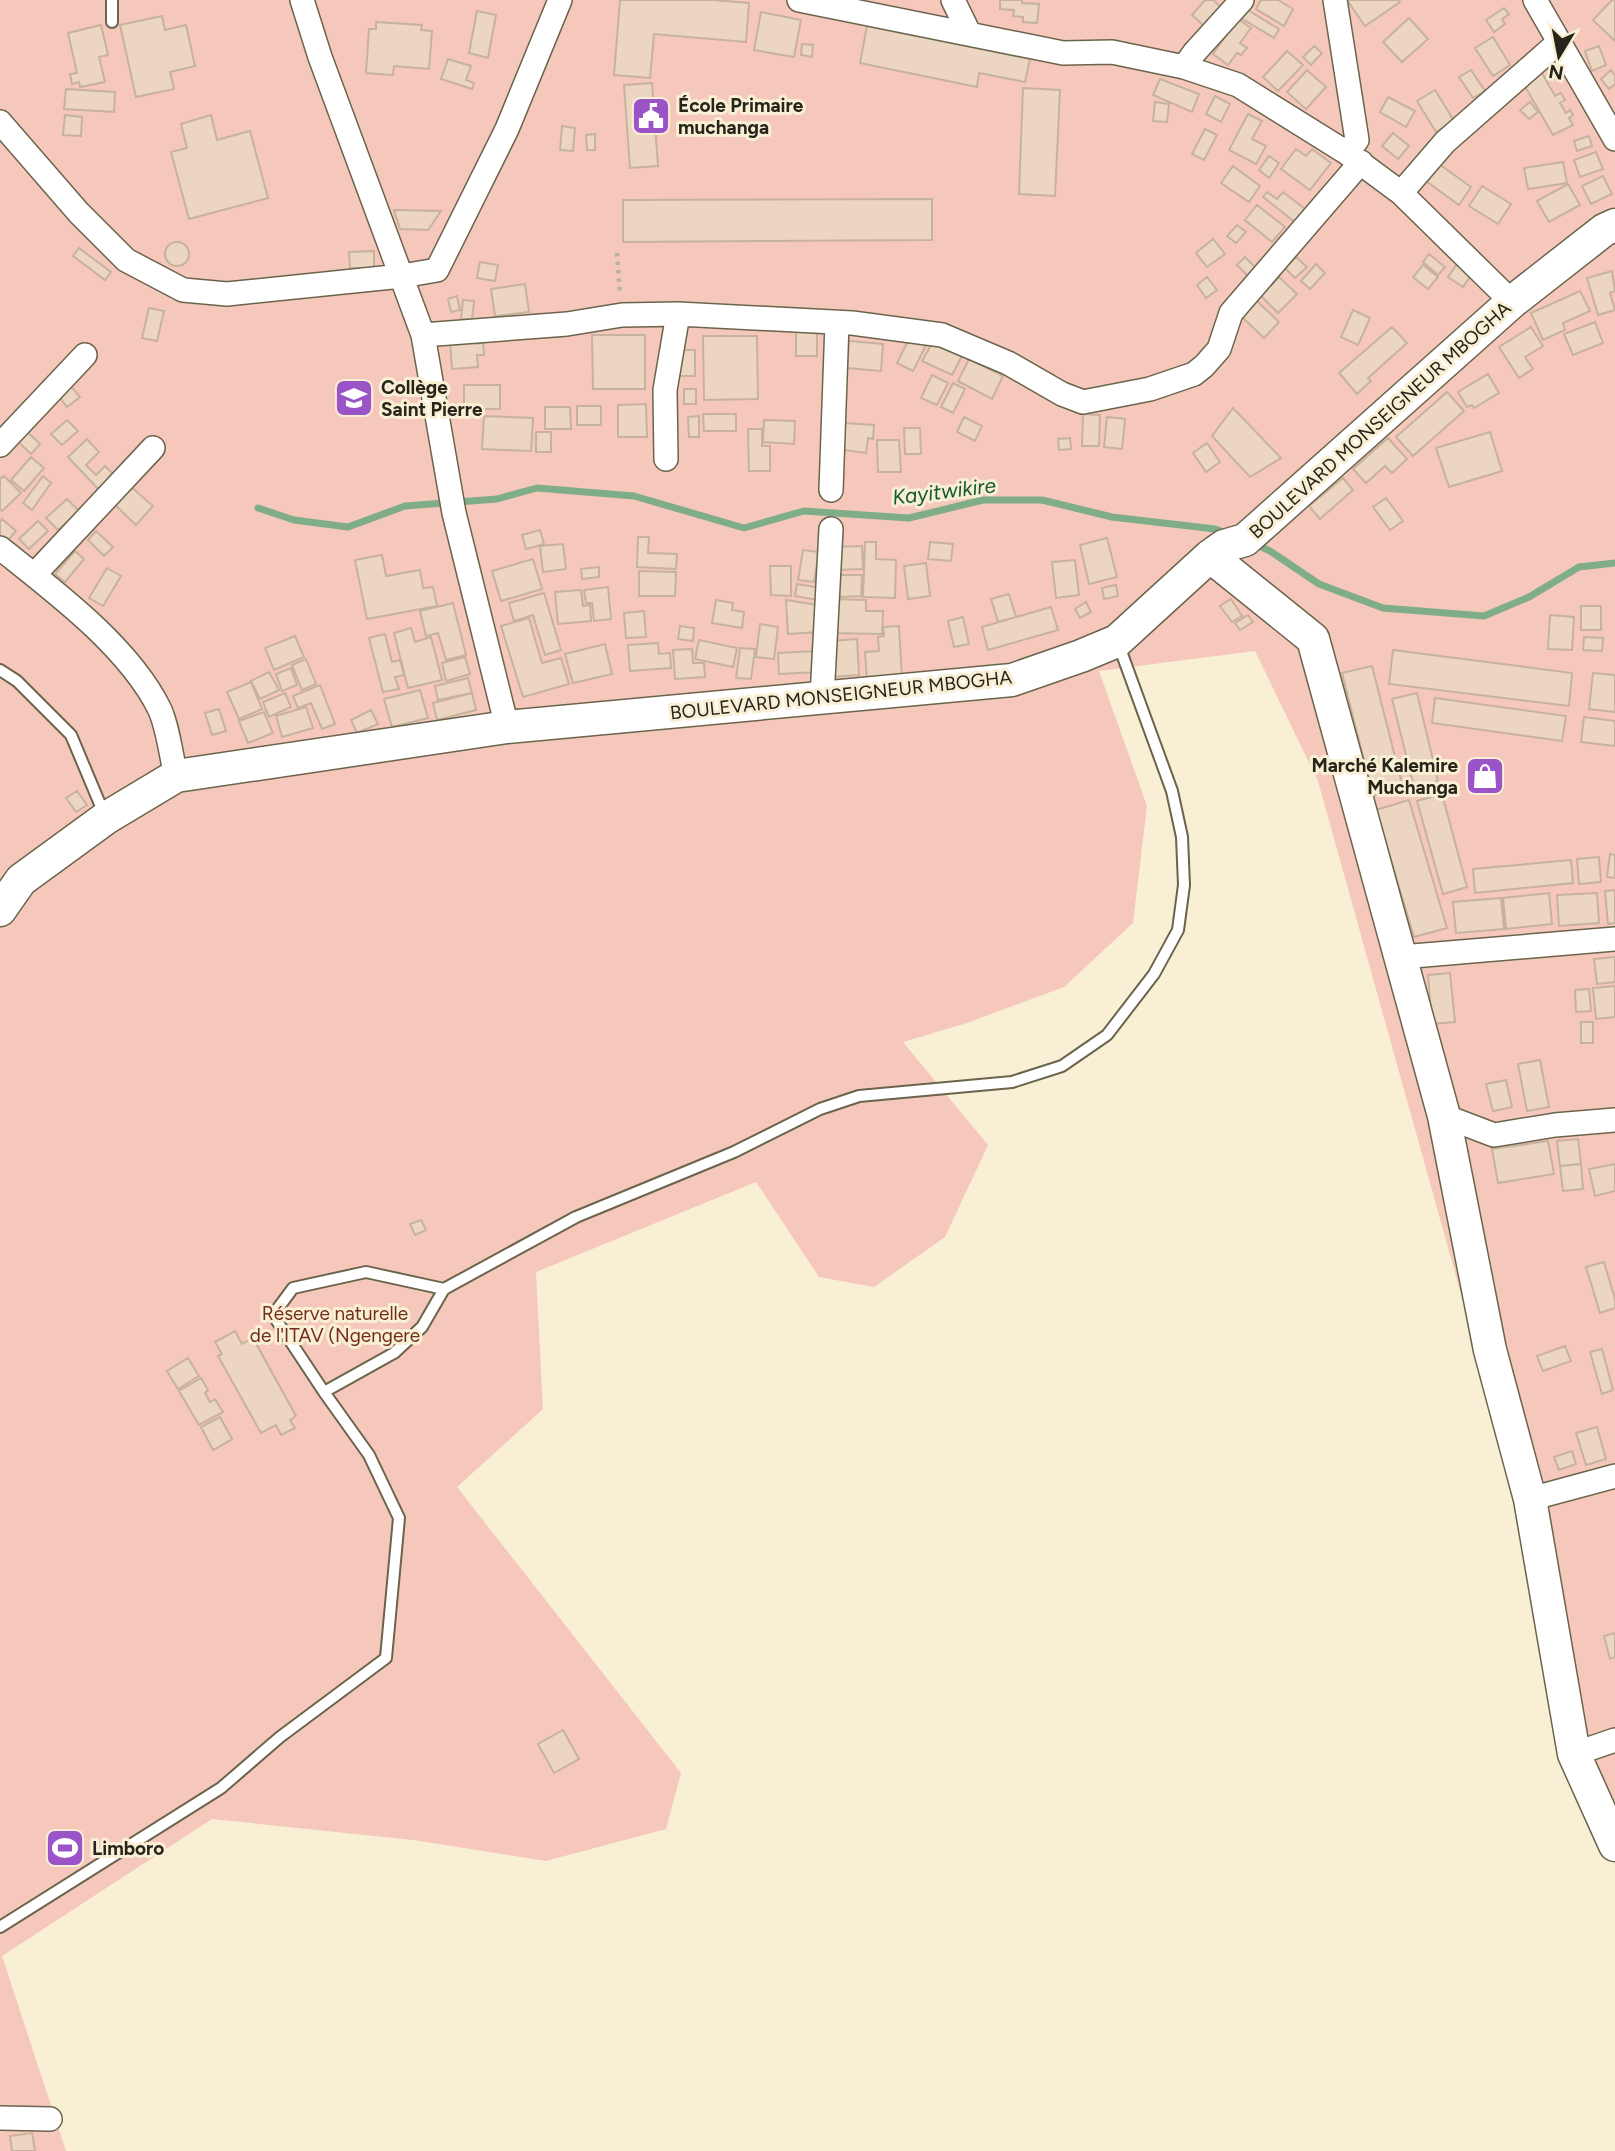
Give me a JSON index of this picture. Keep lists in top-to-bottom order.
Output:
{
  "streets": {
    "street": ["BOULEVARD MONSEIGNEUR MBOGHA"]
  },
  "water": ["Kayitwikire"],
  "parks": ["Réserve naturelle de l'ITAV (Ngengere"],
  "places": {
    "public building": ["École Primaire muchanga"],
    "school or university": ["Collège Saint Pierre"],
    "shop": ["Marché Kalemire Muchanga"],
    "sports": ["Limboro"]
  },
  "north": "bottom"
}
